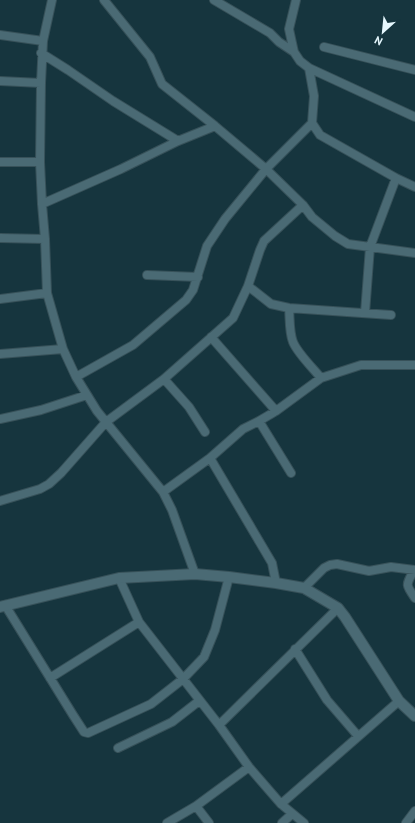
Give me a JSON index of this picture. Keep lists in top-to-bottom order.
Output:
{
  "north": "bottom left"
}
